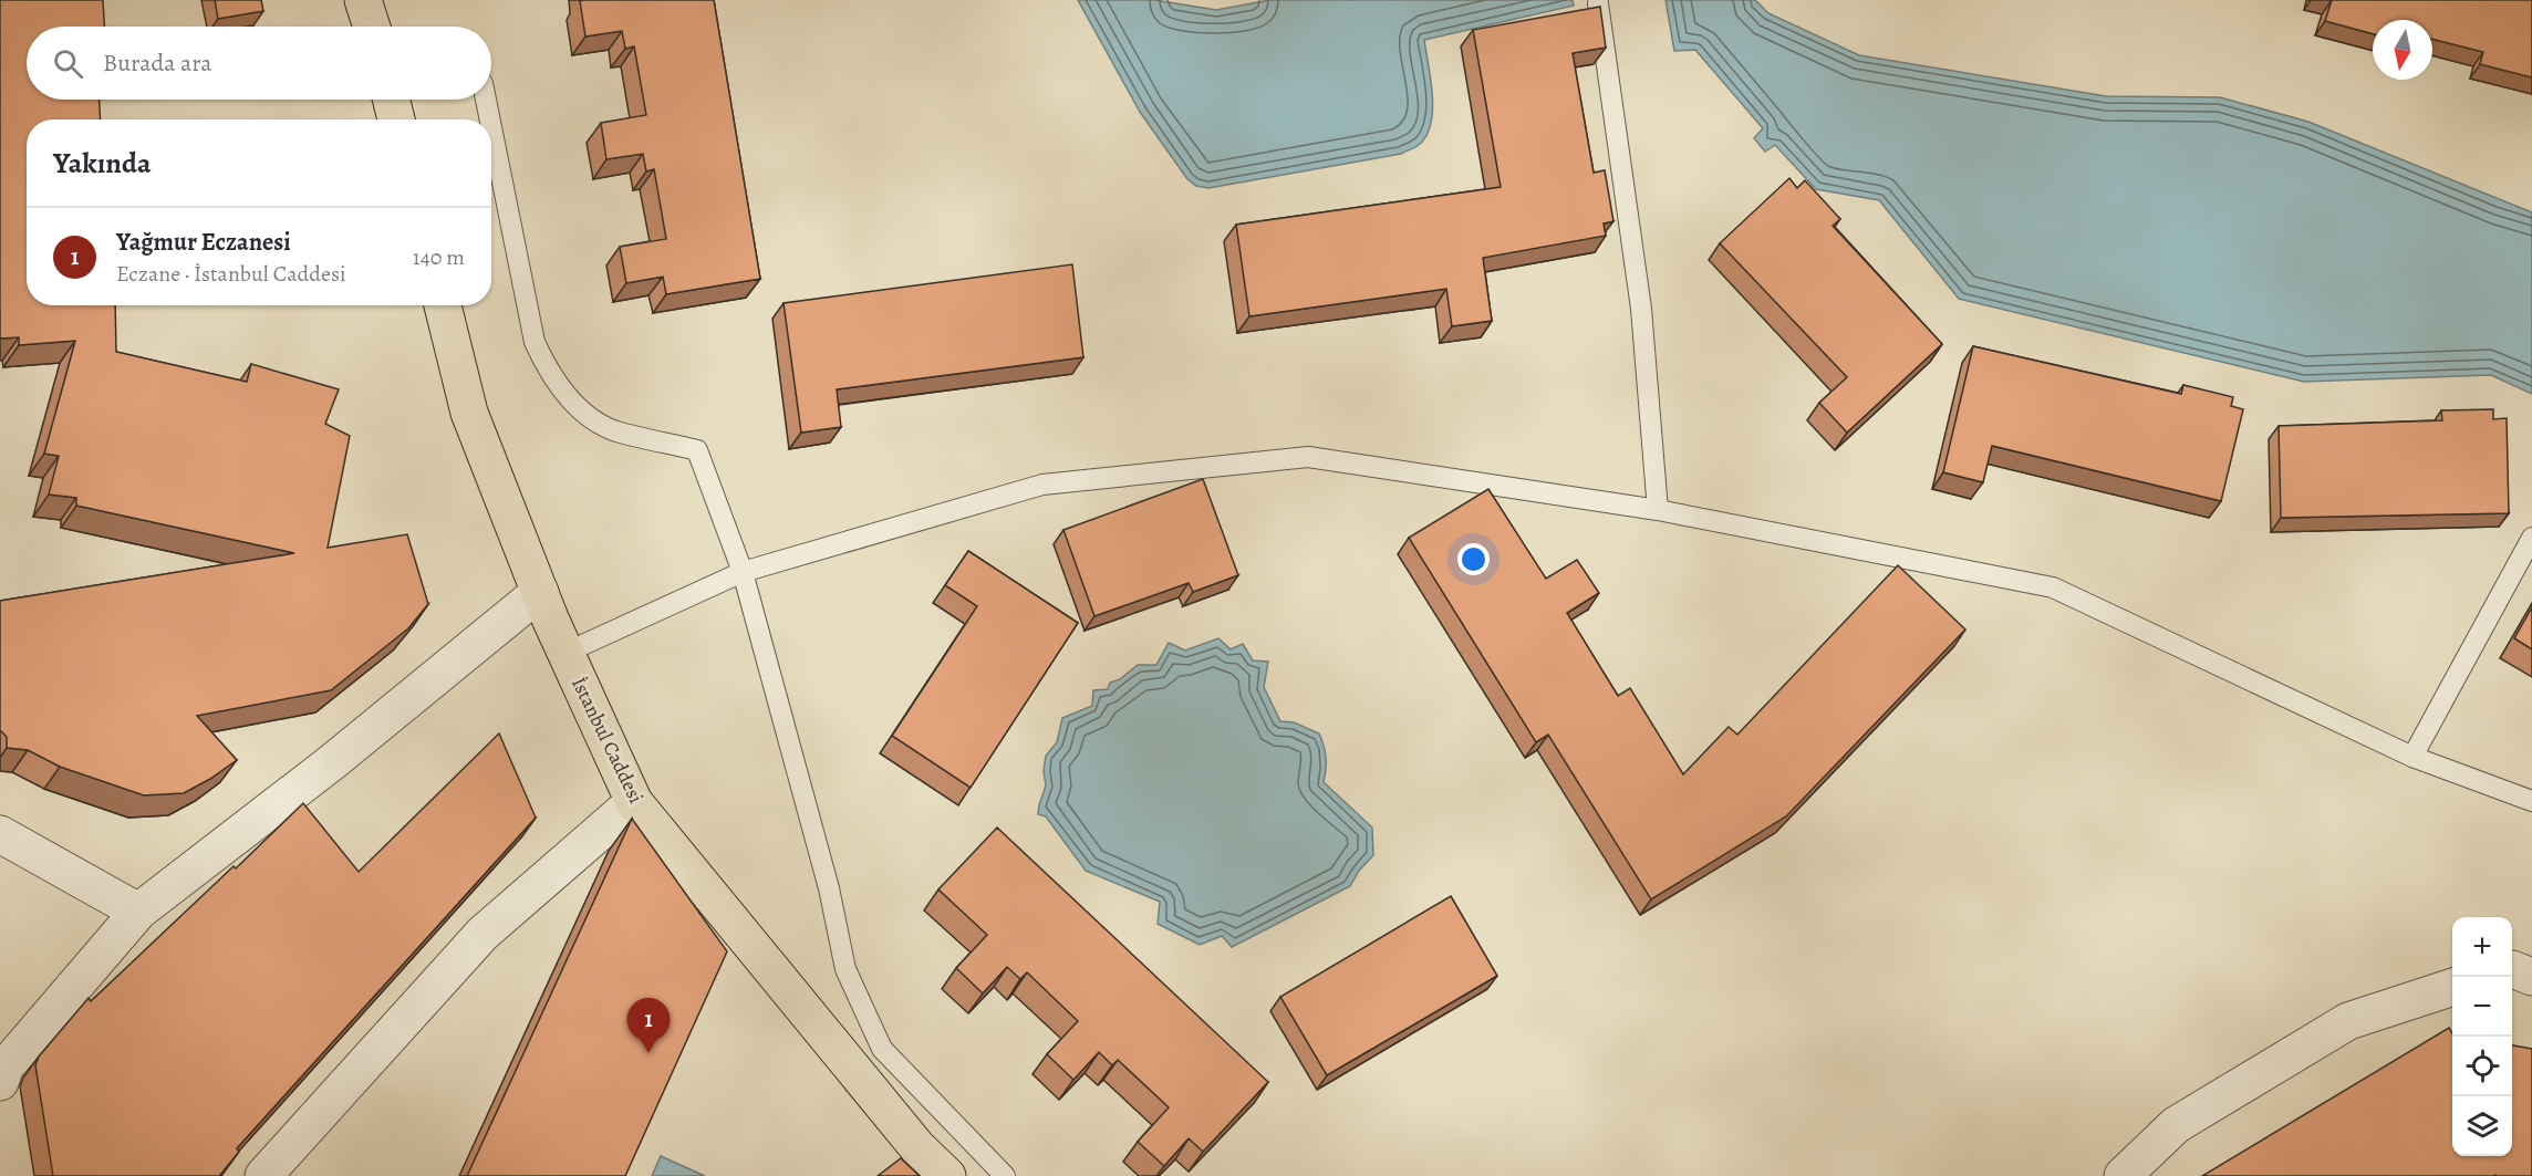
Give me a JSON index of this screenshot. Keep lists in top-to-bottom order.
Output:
{
  "streets": {
    "main road": ["İstanbul Caddesi"]
  },
  "north": "bottom",
  "page": {
    "search": "Burada ara",
    "heading": "Yakında",
    "list": [
      {
        "mark": "1",
        "name": "Yağmur Eczanesi",
        "note": "Eczane · İstanbul Caddesi",
        "value": "140 m"
      }
    ],
    "map_buttons": ["+", "−"],
    "pins": "1"
  }
}
